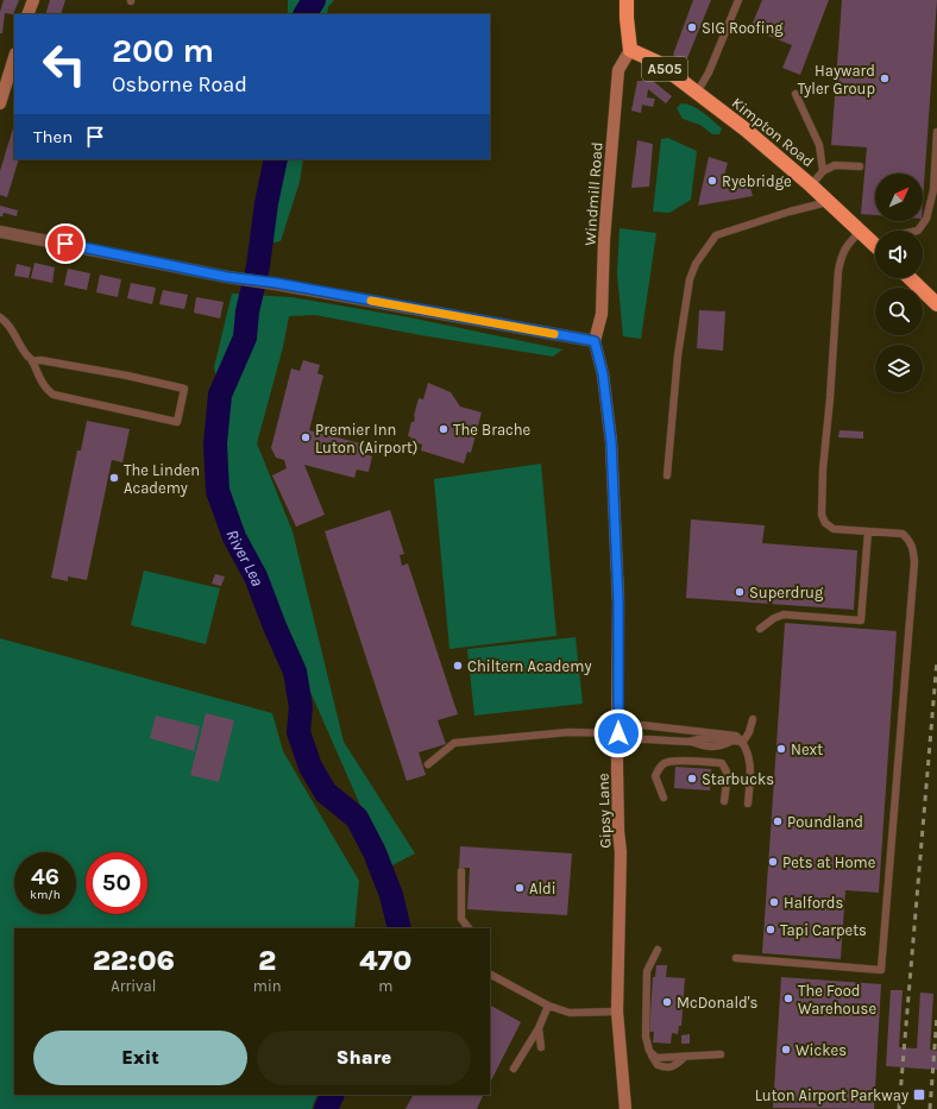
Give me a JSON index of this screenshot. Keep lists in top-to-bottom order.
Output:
{
  "streets": {
    "highway": ["A505", "Kimpton Road"],
    "main road": ["Windmill Road", "Gipsy Lane"]
  },
  "crossings": [
    ["A505", "Kimpton Road"],
    ["A505", "Windmill Road"],
    ["Kimpton Road", "Windmill Road"],
    ["Windmill Road", "Gipsy Lane"]
  ],
  "water": ["River Lea"],
  "places": {
    "other": [
      "SIG Roofing",
      "Hayward Tyler Group",
      "Ryebridge",
      "The Brache",
      "Premier Inn Luton (Airport)",
      "The Linden Academy",
      "Superdrug",
      "Chiltern Academy",
      "Next",
      "Starbucks",
      "Poundland",
      "Pets at Home",
      "Aldi",
      "Halfords",
      "Tapi Carpets",
      "The Food Warehouse",
      "McDonald's",
      "Wickes"
    ],
    "transit": ["Luton Airport Parkway"]
  },
  "north": "top right",
  "page": {
    "turn": ["200 m", "Osborne Road"],
    "then": "Then",
    "speed": "46 km/h",
    "limit": "50",
    "eta": [
      "22:06",
      "Arrival",
      "2",
      "min",
      "470",
      "m"
    ],
    "buttons": ["Exit", "Share"]
  }
}
